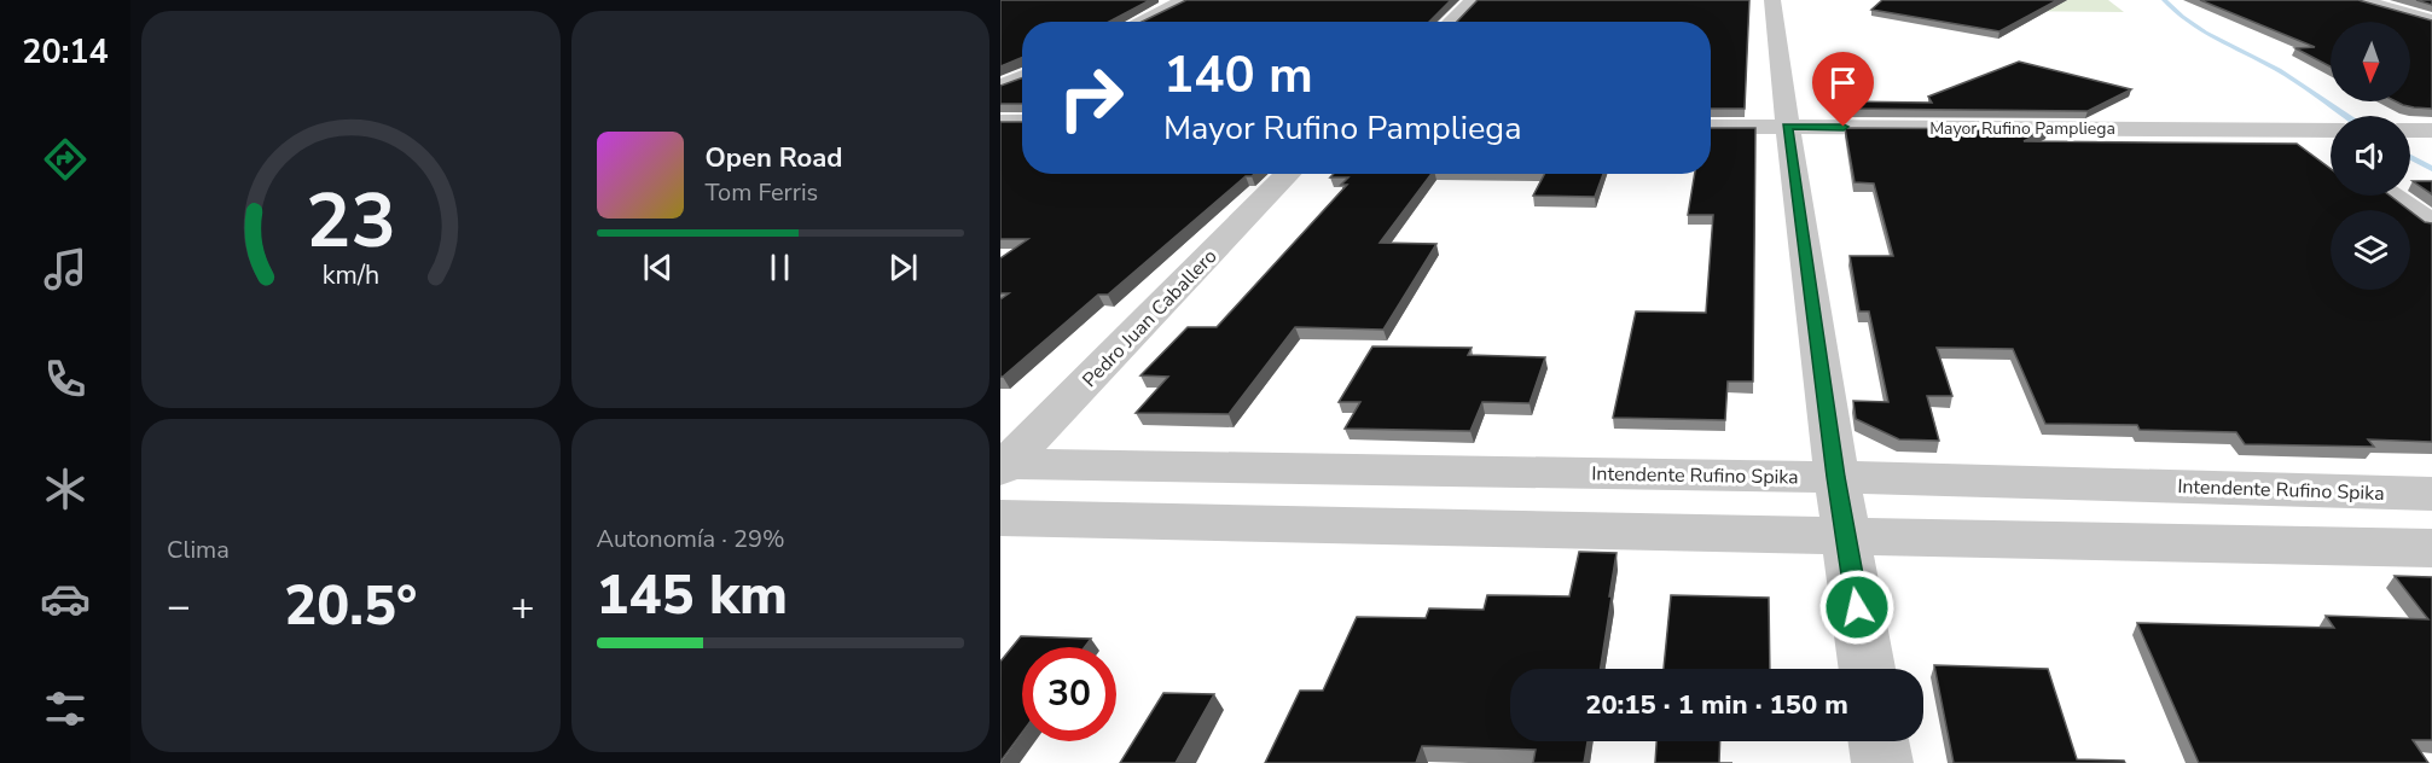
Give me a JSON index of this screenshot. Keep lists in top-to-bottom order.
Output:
{
  "streets": {
    "street": ["Mayor Rufino Pampliega", "Pedro Juan Caballero", "Intendente Rufino Spika"]
  },
  "crossings": [
    ["Pedro Juan Caballero", "Intendente Rufino Spika"]
  ],
  "north": "bottom",
  "page": {
    "tabs": "20:14",
    "turn": ["140 m", "Mayor Rufino Pampliega"],
    "song": ["Open Road", "Tom Ferris"],
    "tile": [
      "Clima",
      ["Autonomía · 29%", "145 km"]
    ],
    "heat": ["−", "20.5°", "+"],
    "limit": "30",
    "trip": "20:15 · 1 min · 150 m",
    "gauge": ["23", "km/h"]
  }
}
